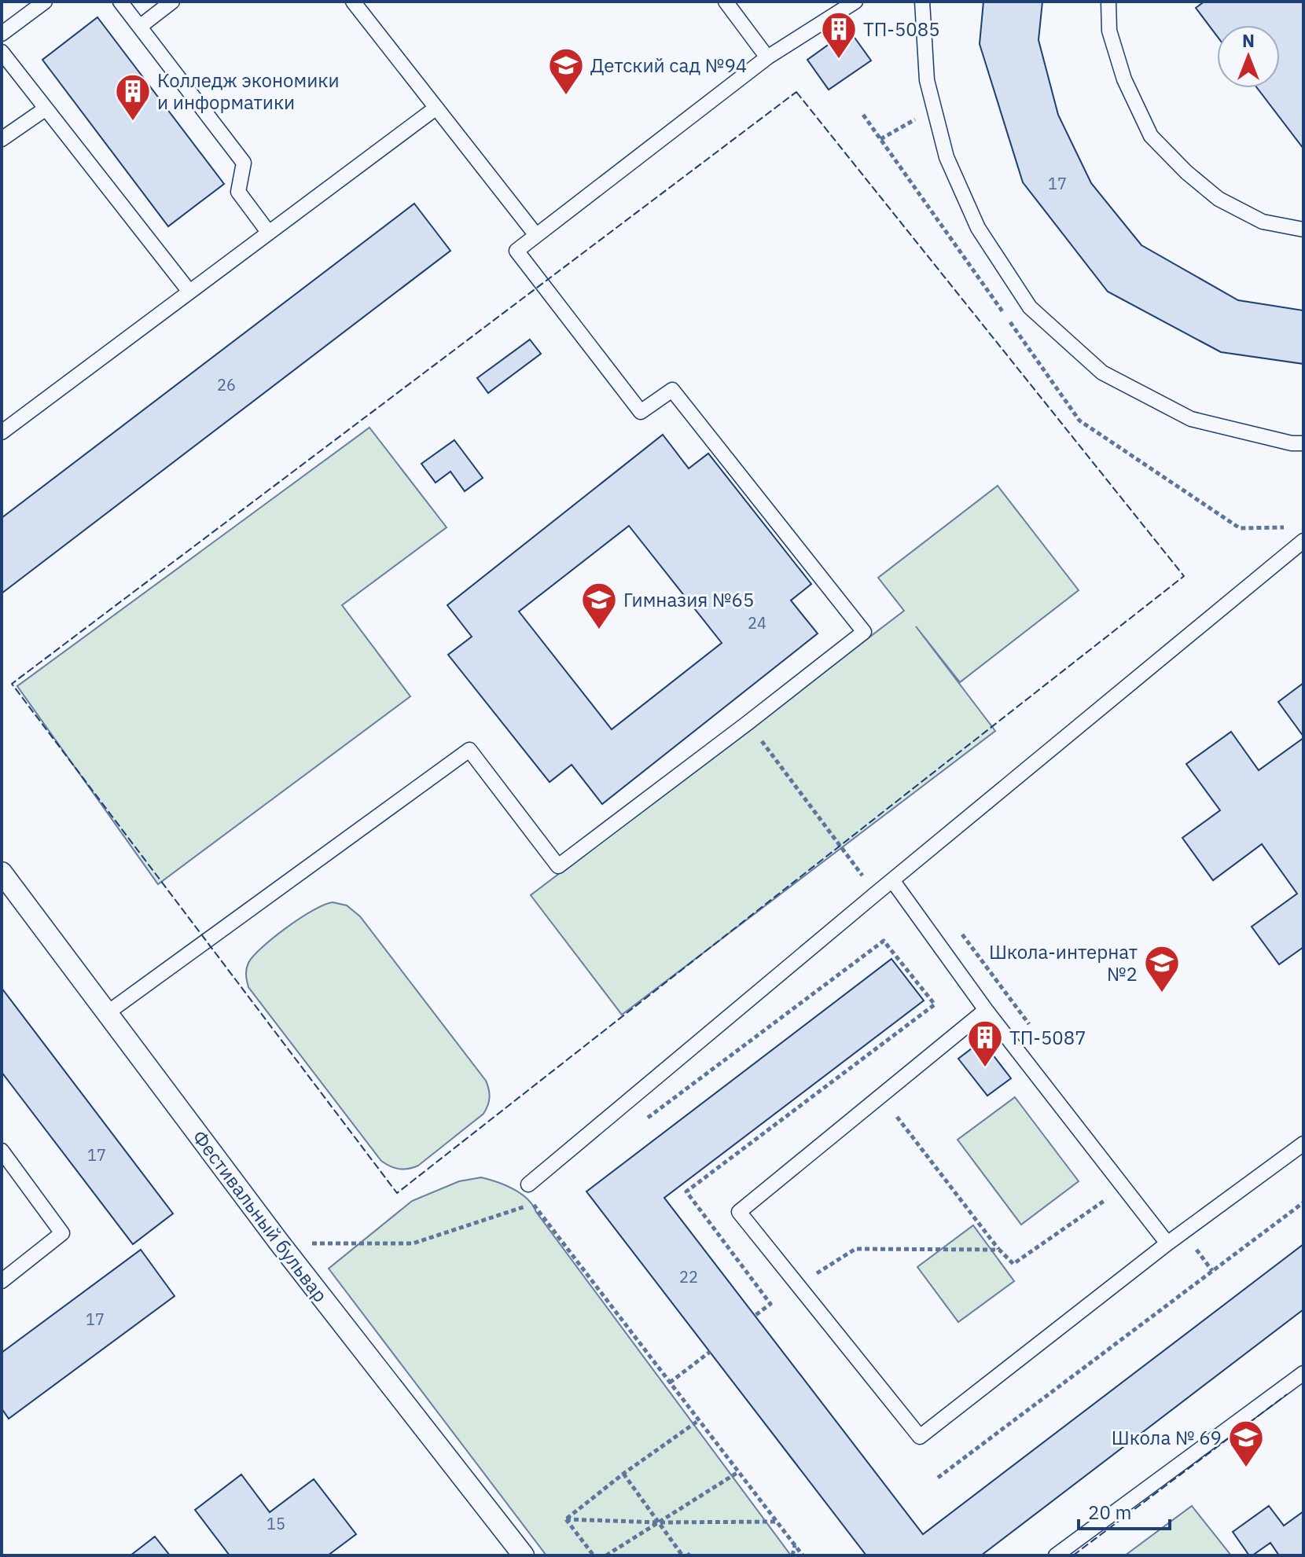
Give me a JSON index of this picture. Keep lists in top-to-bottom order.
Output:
{
  "streets": {
    "street": ["Фестивальный бульвар"]
  },
  "places": {
    "building": ["ТП-5085", "Колледж экономики и информатики", "ТП-5087"],
    "school or university": [
      "Детский сад №94",
      "Гимназия №65",
      "Школа-интернат №2",
      "Школа № 69"
    ]
  },
  "house_numbers": [
    "17",
    "26",
    "24",
    "17",
    "22",
    "17",
    "15"
  ],
  "scale_bar": "20 m",
  "north": "top"
}
